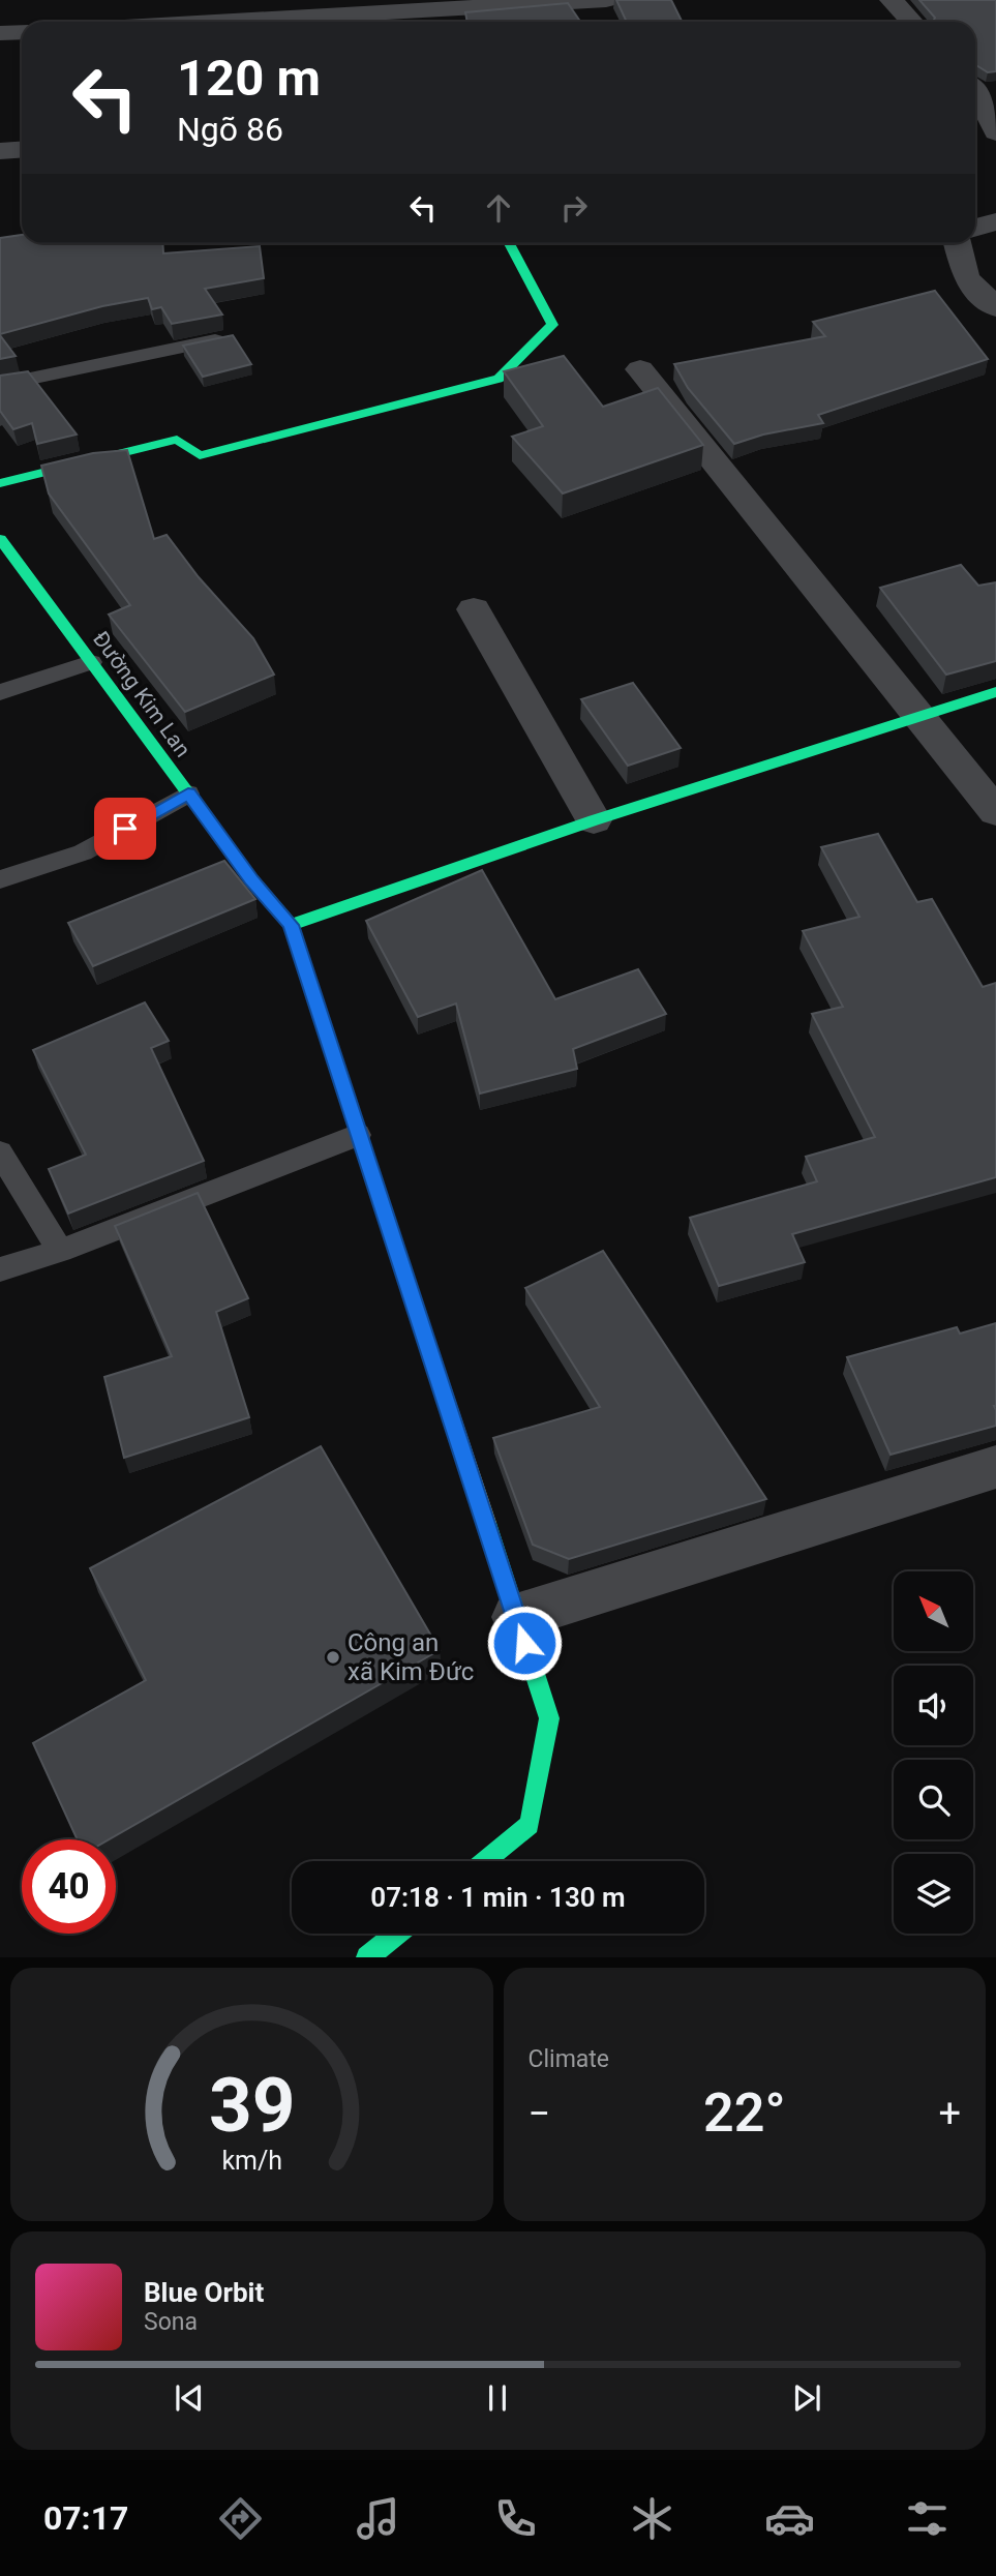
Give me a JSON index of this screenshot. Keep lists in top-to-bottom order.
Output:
{
  "streets": {
    "street": ["Đường Kim Lan"]
  },
  "places": ["Công an xã Kim Đức"],
  "north": "top left",
  "page": {
    "turn": ["120 m", "Ngõ 86"],
    "limit": "40",
    "trip": "07:18 · 1 min · 130 m",
    "tile": "Climate",
    "heat": ["−", "22°", "+"],
    "song": ["Blue Orbit", "Sona"],
    "tabs": "07:17",
    "gauge": ["39", "km/h"]
  }
}
